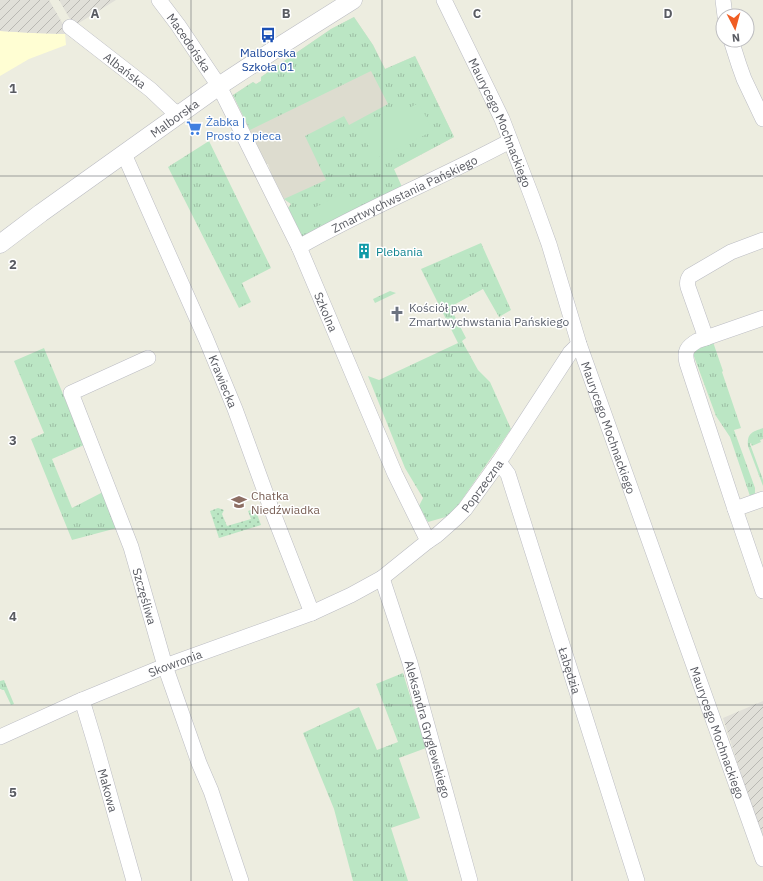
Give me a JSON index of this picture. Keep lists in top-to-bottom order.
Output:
{
  "streets": {
    "street": [
      "Macedońska",
      "Albańska",
      "Malborska",
      "Maurycego Mochnackiego",
      "Zmartwychwstania Pańskiego",
      "Szkolna",
      "Krawiecka",
      "Poprzeczna",
      "Szczęśliwa",
      "Skowronia",
      "Łabędzia",
      "Aleksandra Gryglewskiego",
      "Makowa"
    ]
  },
  "crossings": [
    ["Macedońska", "Malborska"],
    ["Macedońska", "Szkolna"],
    ["Albańska", "Malborska"],
    ["Malborska", "Szkolna"],
    ["Malborska", "Krawiecka"],
    ["Maurycego Mochnackiego", "Zmartwychwstania Pańskiego"],
    ["Maurycego Mochnackiego", "Poprzeczna"],
    ["Zmartwychwstania Pańskiego", "Szkolna"],
    ["Szkolna", "Poprzeczna"],
    ["Krawiecka", "Skowronia"],
    ["Poprzeczna", "Skowronia"],
    ["Poprzeczna", "Łabędzia"],
    ["Poprzeczna", "Aleksandra Gryglewskiego"],
    ["Szczęśliwa", "Skowronia"],
    ["Skowronia", "Makowa"]
  ],
  "places": {
    "bus stop": ["Malborska Szkoła 01"],
    "supermarket": ["Żabka | Prosto z pieca"],
    "building": ["Plebania"],
    "church": ["Kościół pw. Zmartwychwstania Pańskiego"],
    "school or university": ["Chatka Niedźwiadka"]
  },
  "north": "bottom",
  "grid": {
    "columns": [
      "A",
      "B",
      "C",
      "D"
    ],
    "rows": [
      "1",
      "2",
      "3",
      "4",
      "5"
    ]
  }
}
